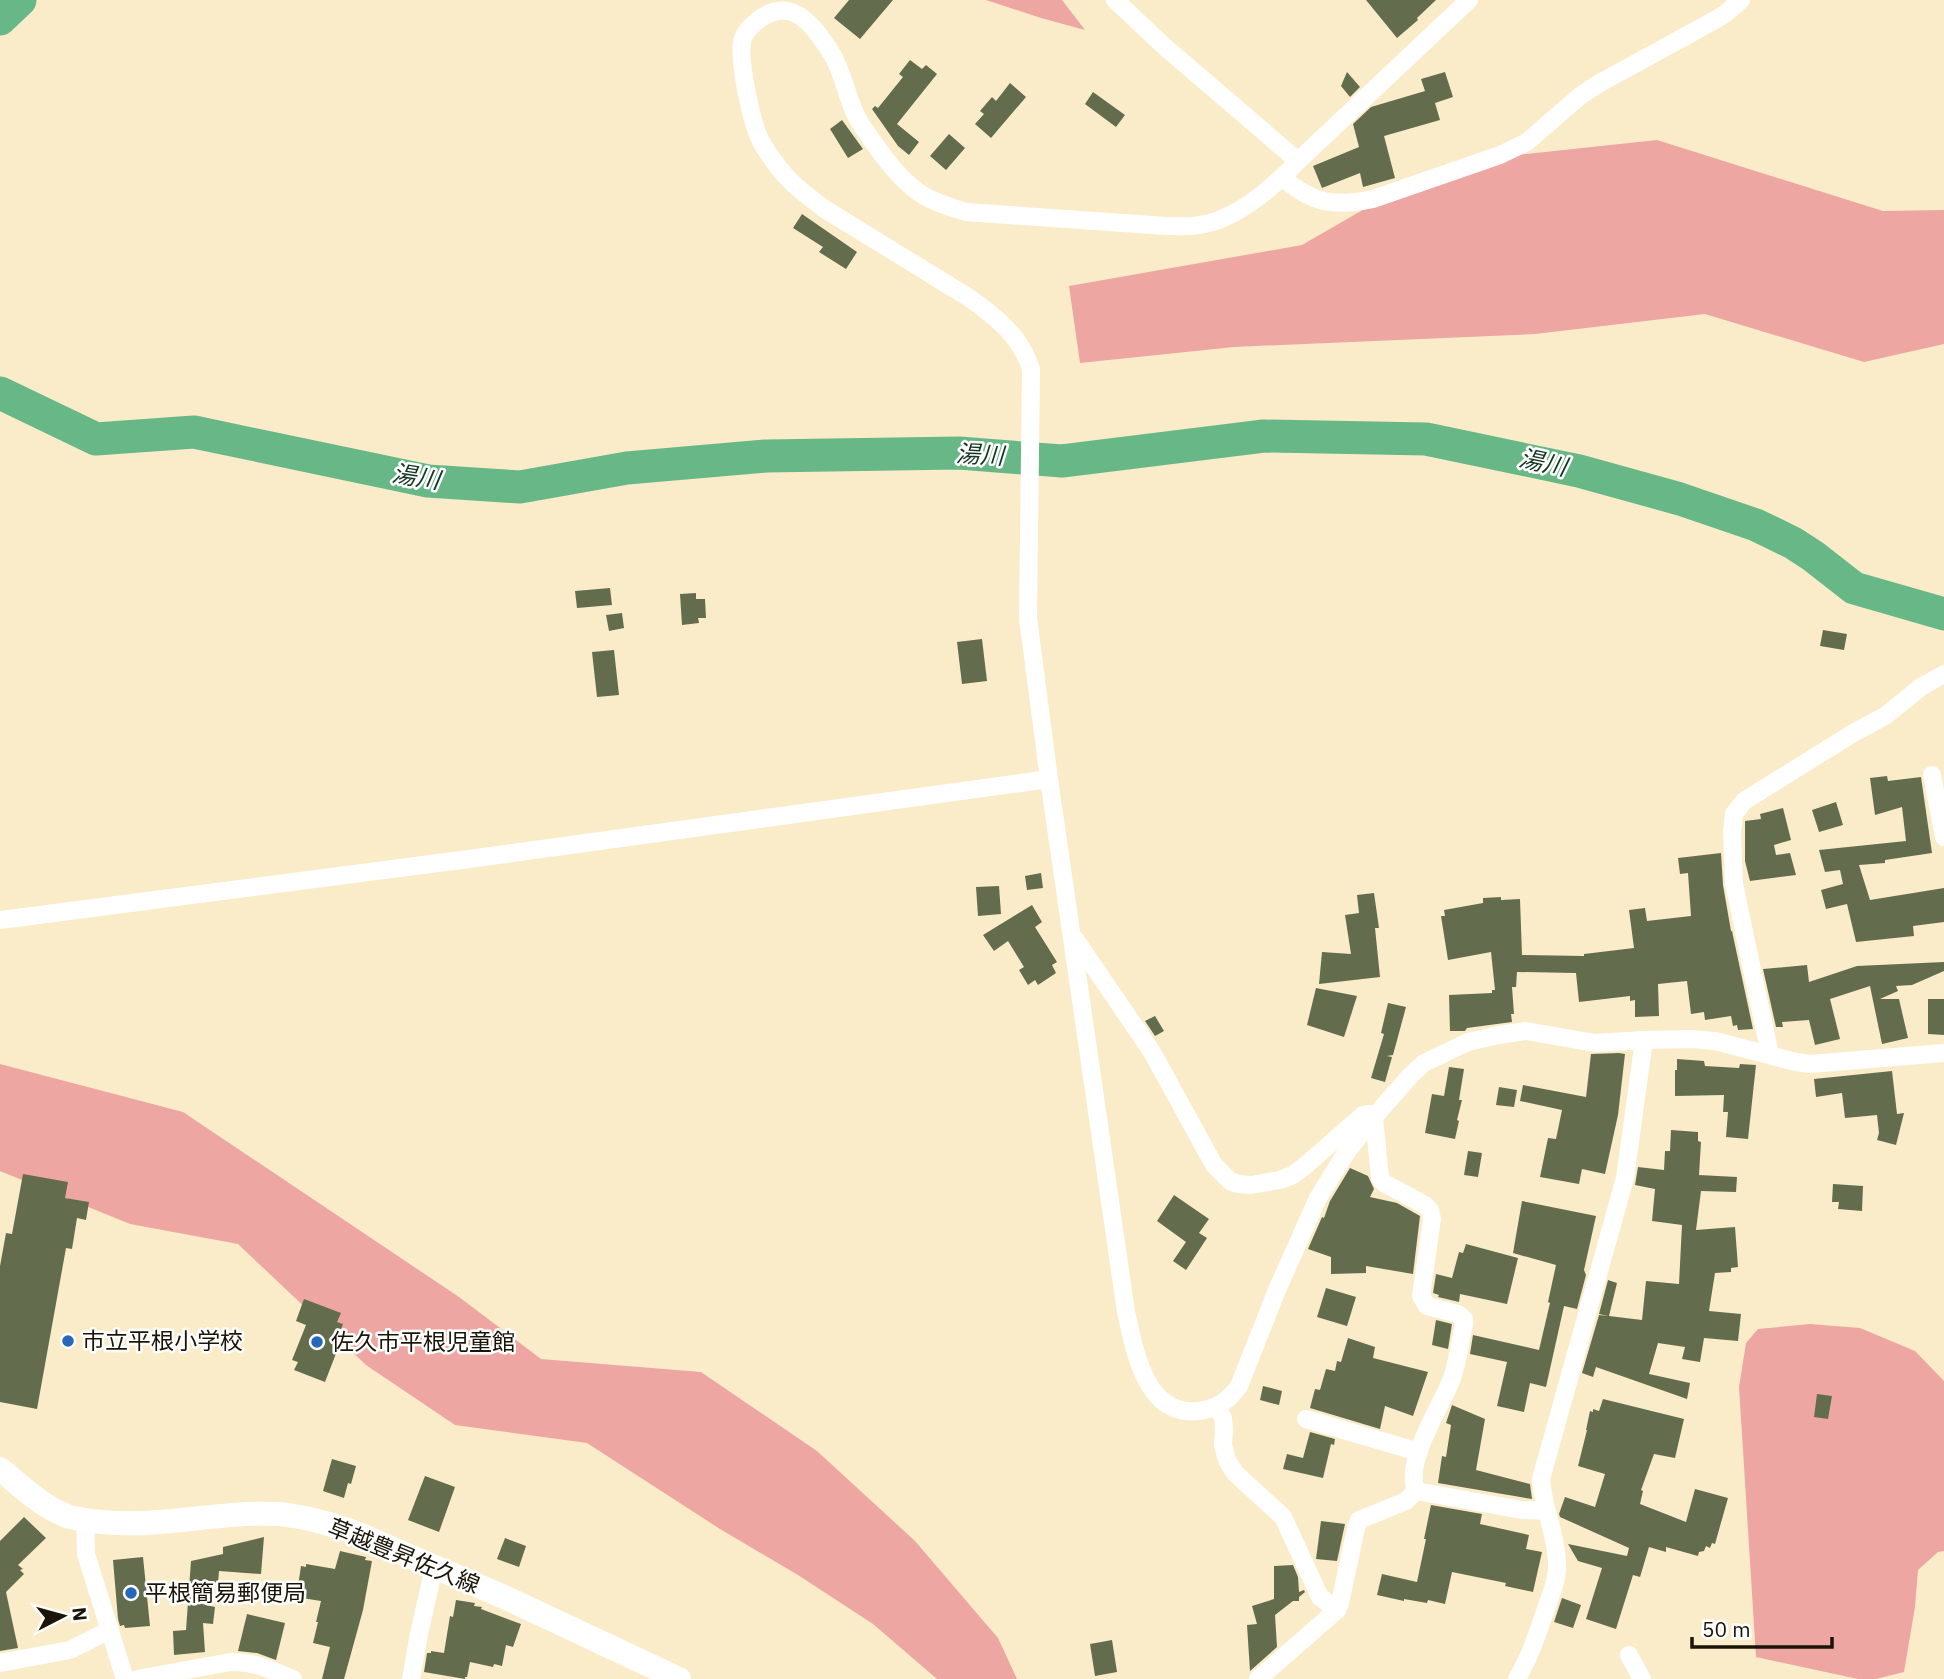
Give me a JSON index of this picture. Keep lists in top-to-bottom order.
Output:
{
  "streets": {
    "main road": ["草越豊昇佐久線"]
  },
  "water": ["湯川"],
  "places": ["市立平根小学校", "佐久市平根児童館", "平根簡易郵便局"],
  "scale_bar": "50 m",
  "north": "right"
}
